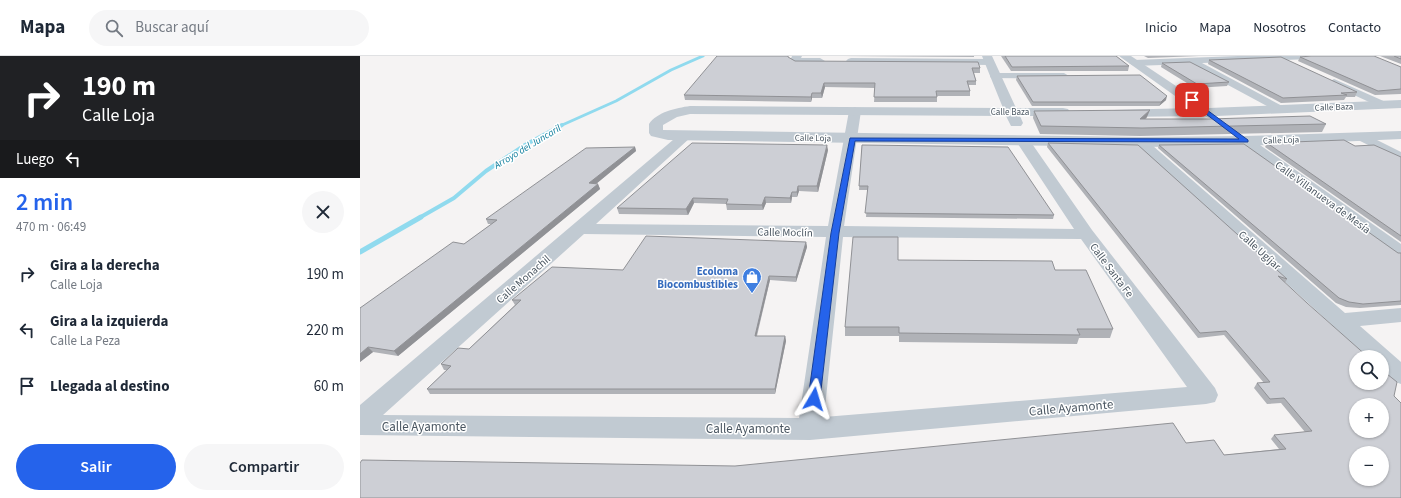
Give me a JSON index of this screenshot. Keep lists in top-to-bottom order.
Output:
{
  "streets": {
    "street": [
      "Calle Baza",
      "Calle Loja",
      "Calle Villanueva de Mesía",
      "Calle Moclín",
      "Calle Ugíjar",
      "Calle Santa Fe",
      "Calle Monachil",
      "Calle Ayamonte"
    ]
  },
  "crossings": [
    ["Calle Baza", "Calle Loja"],
    ["Calle Loja", "Calle Villanueva de Mesía"],
    ["Calle Loja", "Calle Ugíjar"],
    ["Calle Loja", "Calle Santa Fe"],
    ["Calle Loja", "Calle Monachil"],
    ["Calle Moclín", "Calle Santa Fe"],
    ["Calle Moclín", "Calle Monachil"],
    ["Calle Santa Fe", "Calle Ayamonte"]
  ],
  "water": ["Arroyo del Juncaril"],
  "places": {
    "shop": ["Ecoloma Biocombustibles"]
  },
  "page": {
    "header": "Mapa",
    "search": "Buscar aquí",
    "nav": [
      "Inicio",
      "Mapa",
      "Nosotros",
      "Contacto"
    ],
    "turn": ["190 m", "Calle Loja"],
    "then": "Luego",
    "heading": ["2 min", "470 m · 06:49"],
    "list": [
      {
        "name": "Gira a la derecha",
        "note": "Calle Loja",
        "value": "190 m"
      },
      {
        "name": "Gira a la izquierda",
        "note": "Calle La Peza",
        "value": "220 m"
      },
      {
        "name": "Llegada al destino",
        "value": "60 m"
      }
    ],
    "map_buttons": ["+", "−"],
    "buttons": ["Salir", "Compartir"]
  }
}
